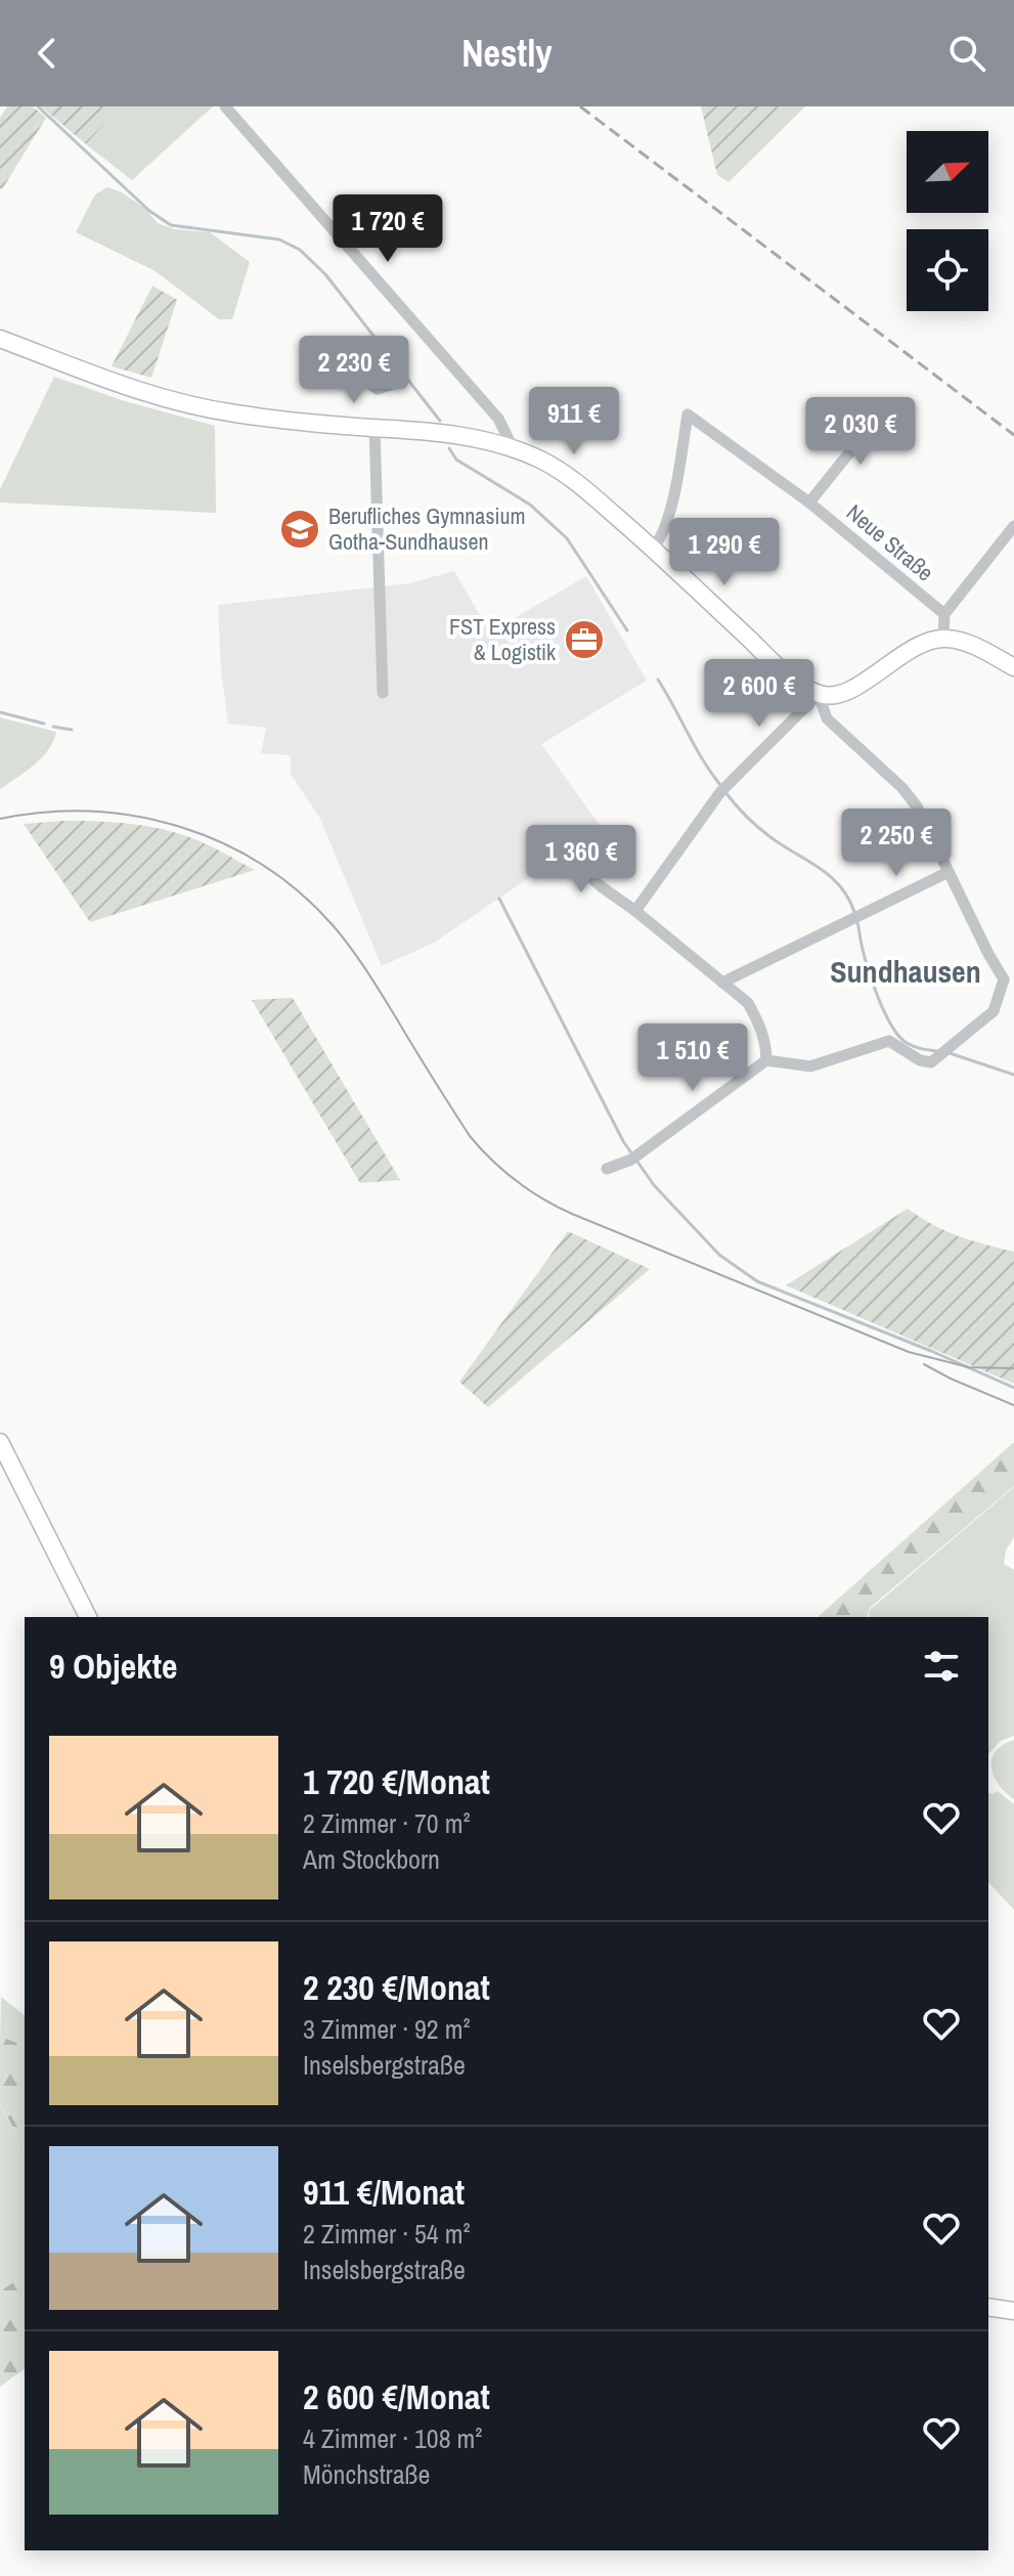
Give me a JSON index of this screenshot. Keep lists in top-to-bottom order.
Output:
{
  "streets": {
    "street": ["Neue Straße"]
  },
  "districts": ["Sundhausen"],
  "places": {
    "school or university": ["Berufliches Gymnasium Gotha-Sundhausen"],
    "office": ["FST Express & Logistik"]
  },
  "north": "top right",
  "page": {
    "header": "Nestly",
    "price": [
      "1 720 €",
      "2 230 €",
      "911 €",
      "2 030 €",
      "1 290 €",
      "2 600 €",
      "2 250 €",
      "1 360 €",
      "1 510 €"
    ],
    "heading": "9 Objekte",
    "list": [
      {
        "name": "1 720 €/Monat",
        "note": "2 Zimmer · 70 m² · Am Stockborn"
      },
      {
        "name": "2 230 €/Monat",
        "note": "3 Zimmer · 92 m² · Inselsbergstraße"
      },
      {
        "name": "911 €/Monat",
        "note": "2 Zimmer · 54 m² · Inselsbergstraße"
      },
      {
        "name": "2 600 €/Monat",
        "note": "4 Zimmer · 108 m² · Mönchstraße"
      }
    ]
  }
}
